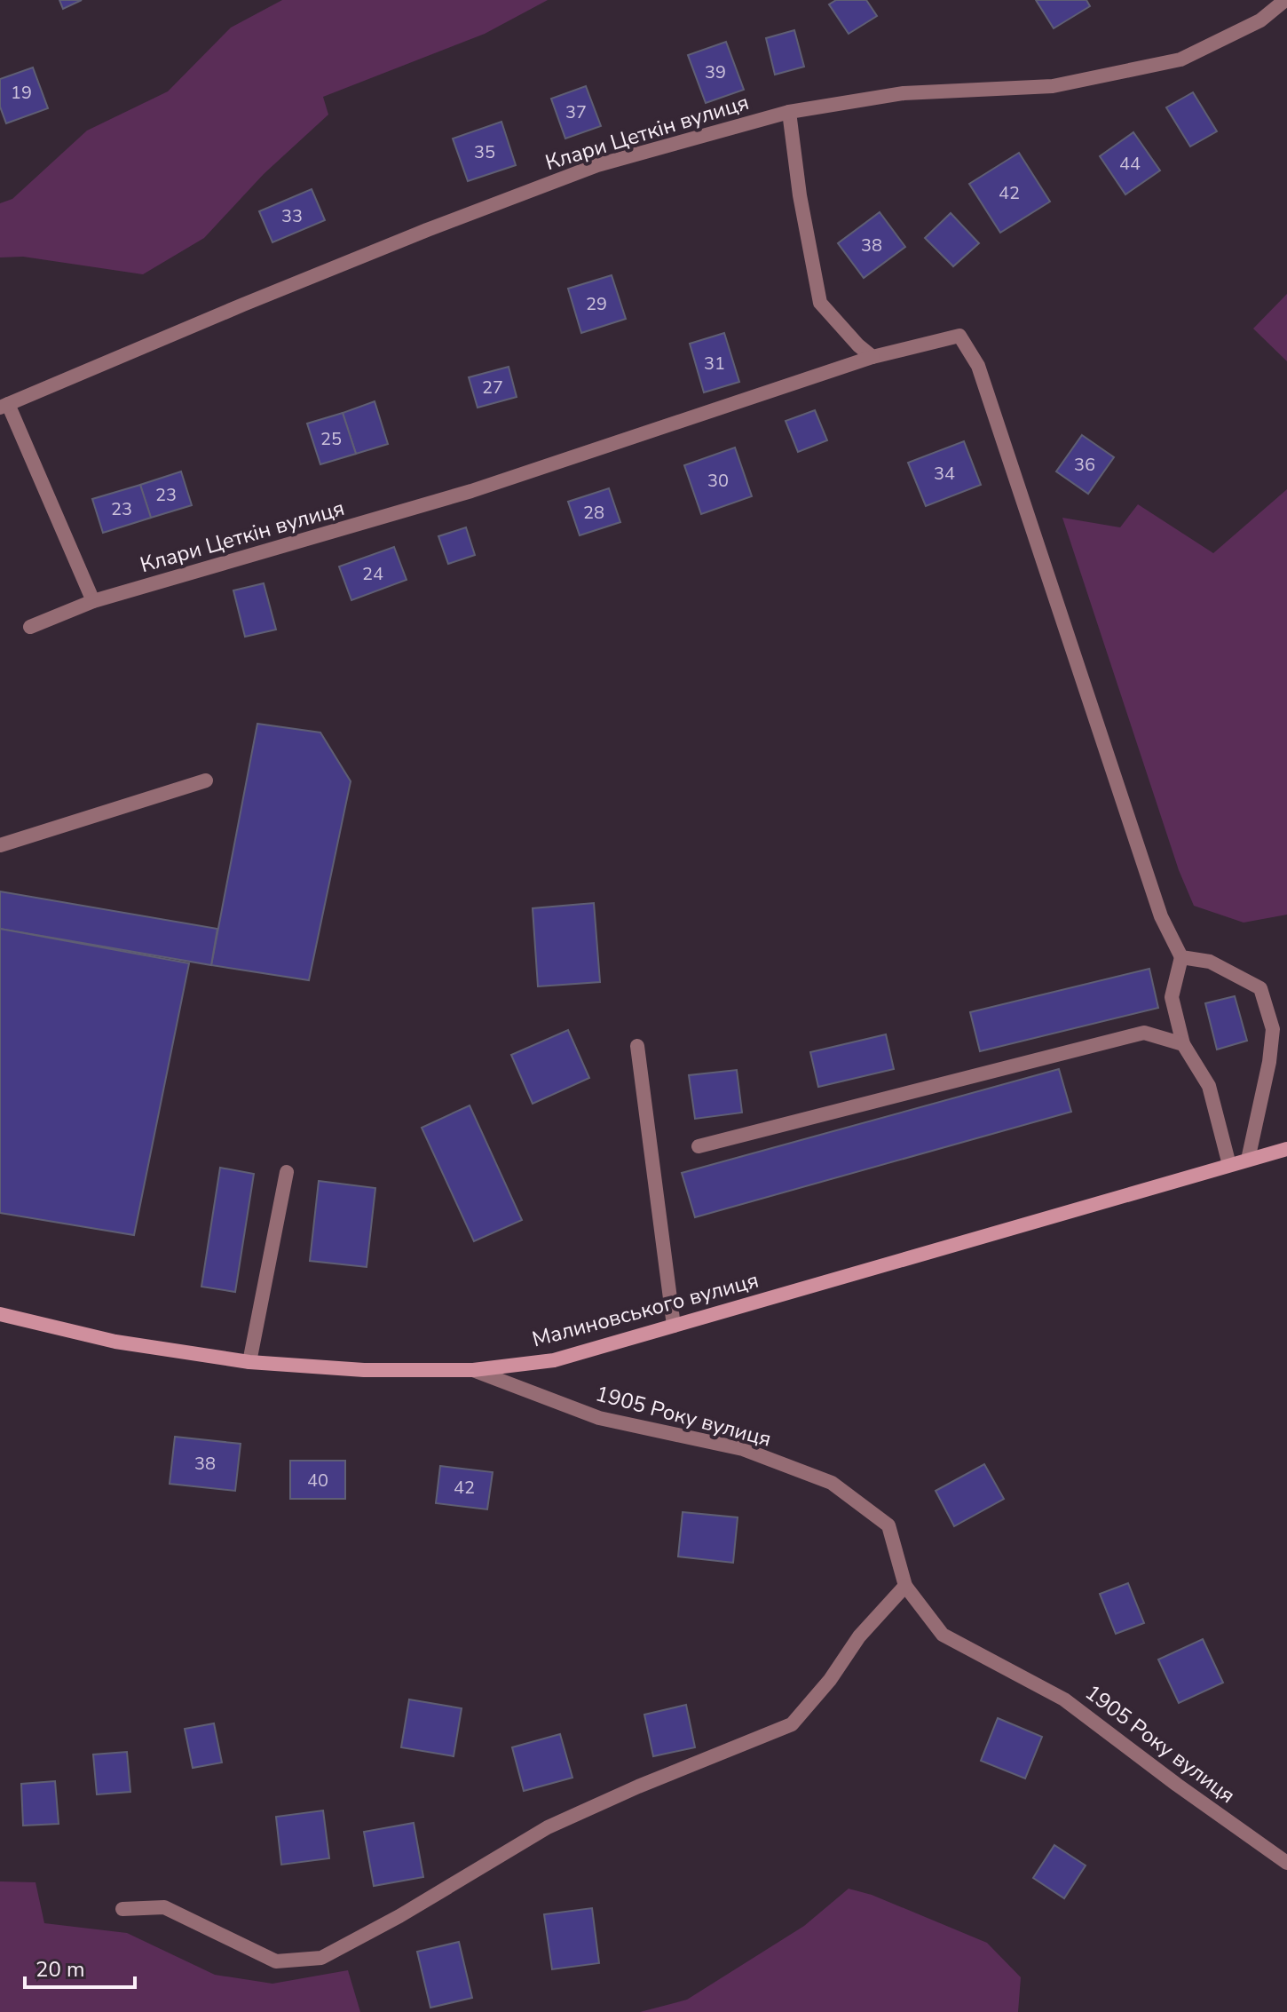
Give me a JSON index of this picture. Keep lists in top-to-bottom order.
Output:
{
  "streets": {
    "main road": ["Малиновського вулиця"],
    "street": ["Клари Цеткін вулиця", "1905 Року вулиця"]
  },
  "crossings": [
    ["Малиновського вулиця", "1905 Року вулиця"]
  ],
  "house_numbers": [
    "39",
    "19",
    "37",
    "35",
    "44",
    "42",
    "33",
    "38",
    "29",
    "31",
    "27",
    "25",
    "36",
    "34",
    "30",
    "23",
    "23",
    "28",
    "24",
    "38",
    "40",
    "42"
  ],
  "scale_bar": "20 m"
}
